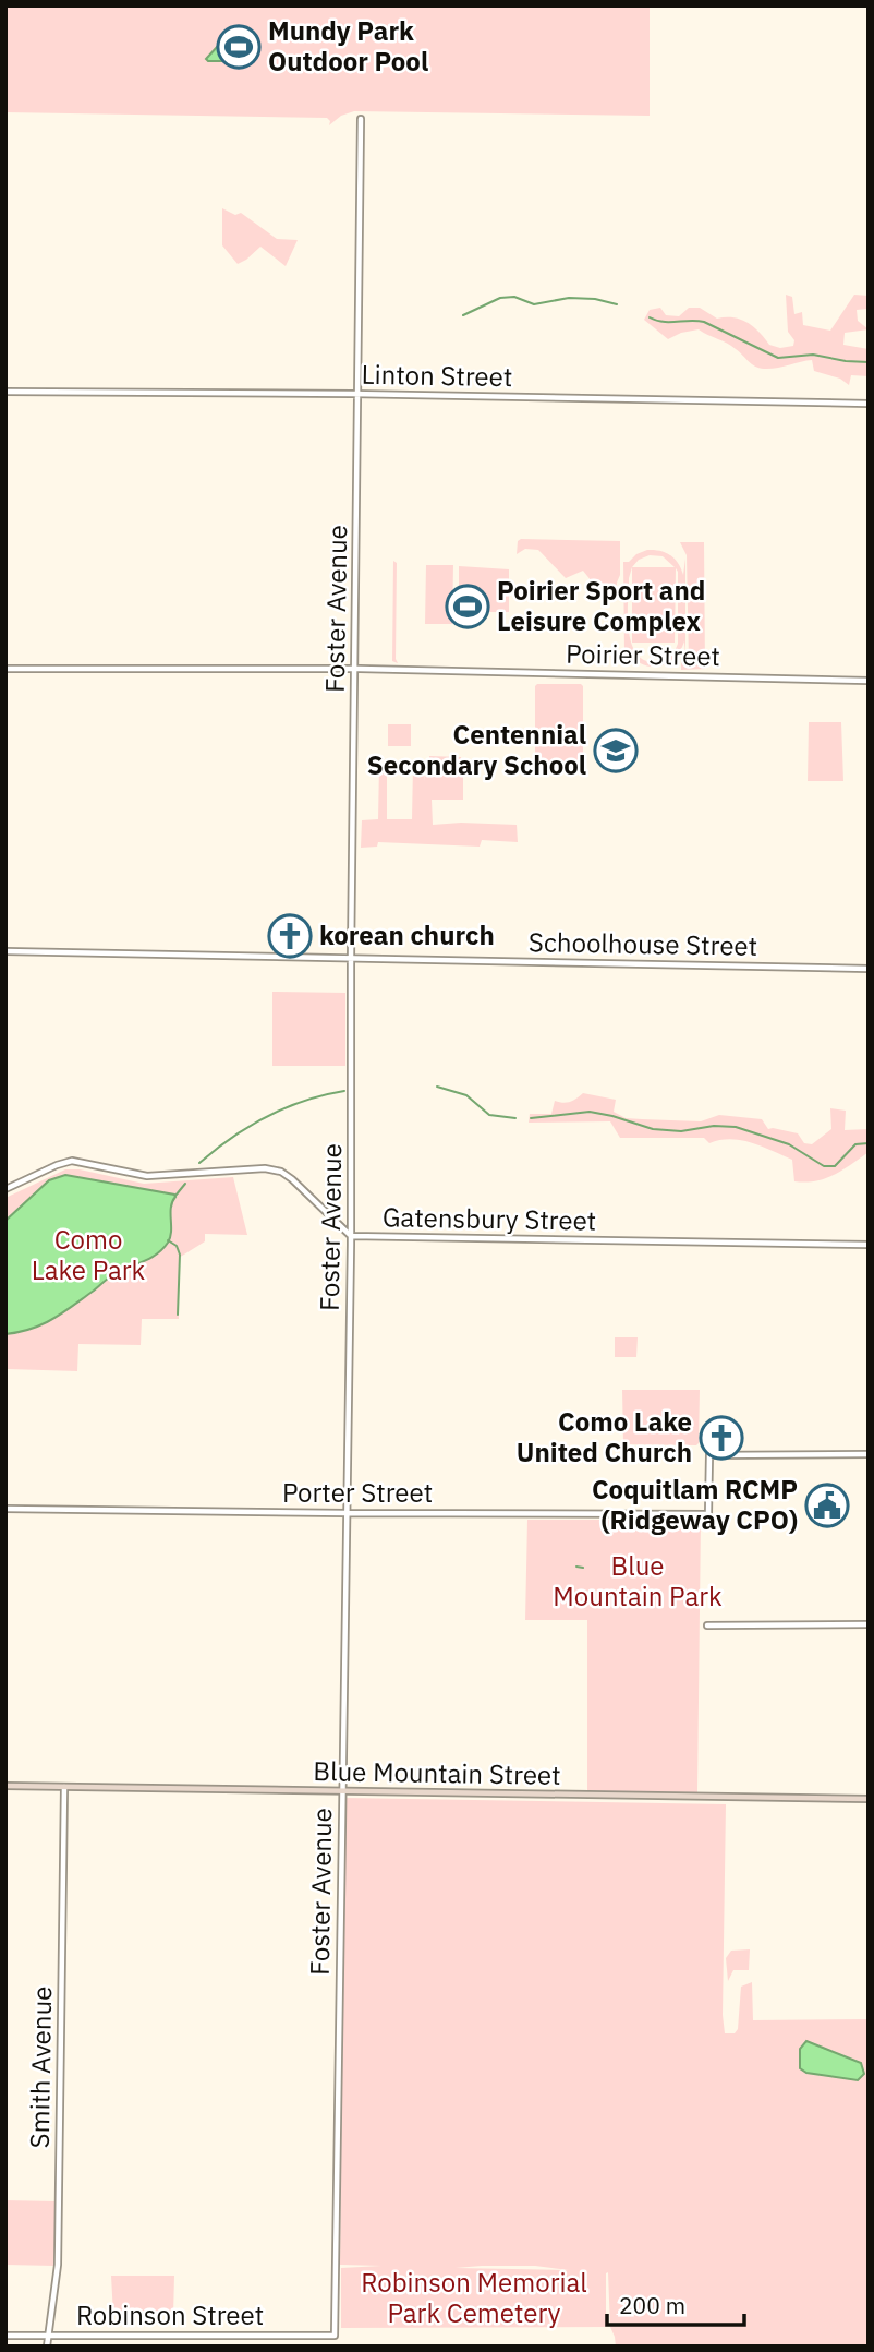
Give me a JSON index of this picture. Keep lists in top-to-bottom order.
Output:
{
  "streets": {
    "main road": ["Blue Mountain Street"],
    "street": [
      "Linton Street",
      "Foster Avenue",
      "Poirier Street",
      "Schoolhouse Street",
      "Gatensbury Street",
      "Porter Street",
      "Smith Avenue",
      "Robinson Street"
    ]
  },
  "crossings": [
    ["Linton Street", "Foster Avenue"],
    ["Foster Avenue", "Poirier Street"],
    ["Foster Avenue", "Schoolhouse Street"],
    ["Foster Avenue", "Gatensbury Street"],
    ["Foster Avenue", "Porter Street"],
    ["Foster Avenue", "Blue Mountain Street"],
    ["Foster Avenue", "Robinson Street"],
    ["Blue Mountain Street", "Smith Avenue"],
    ["Smith Avenue", "Robinson Street"]
  ],
  "parks": ["Como Lake Park", "Blue Mountain Park", "Robinson Memorial Park Cemetery"],
  "places": {
    "sports": ["Mundy Park Outdoor Pool", "Poirier Sport and Leisure Complex"],
    "school or university": ["Centennial Secondary School"],
    "church": ["korean church", "Como Lake United Church"],
    "public building": ["Coquitlam RCMP (Ridgeway CPO)"]
  },
  "scale_bar": "200 m"
}
